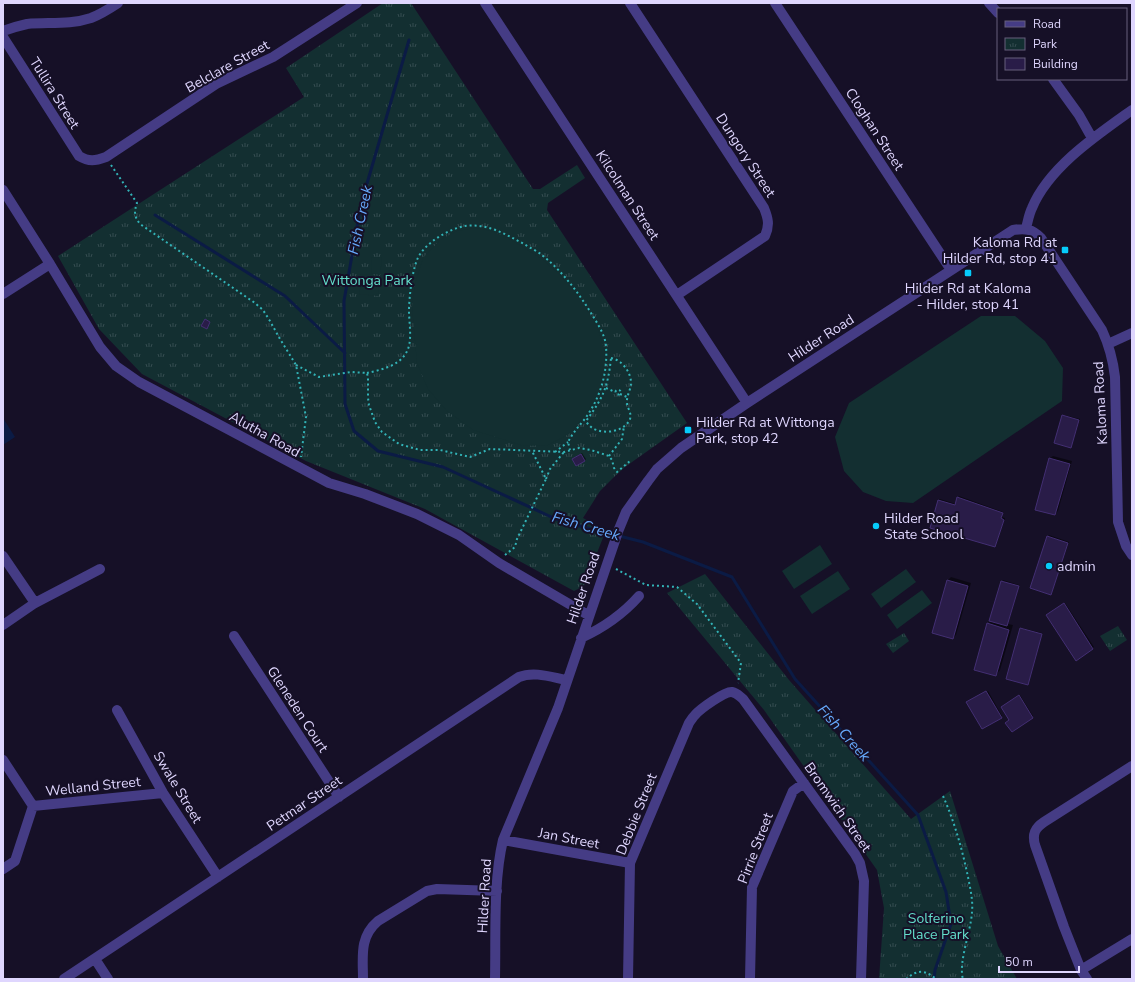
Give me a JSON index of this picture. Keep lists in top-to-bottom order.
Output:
{
  "streets": {
    "street": [
      "Belclare Street",
      "Tullira Street",
      "Cloghan Street",
      "Dungory Street",
      "Kilcolman Street",
      "Hilder Road",
      "Kaloma Road",
      "Alutha Road",
      "Gleneden Court",
      "Welland Street",
      "Swale Street",
      "Petmar Street",
      "Bromwich Street",
      "Debbie Street",
      "Jan Street",
      "Pirrie Street"
    ]
  },
  "crossings": [
    ["Belclare Street", "Tullira Street"],
    ["Cloghan Street", "Hilder Road"],
    ["Dungory Street", "Kilcolman Street"],
    ["Kilcolman Street", "Hilder Road"],
    ["Hilder Road", "Kaloma Road"],
    ["Hilder Road", "Alutha Road"],
    ["Hilder Road", "Petmar Street"],
    ["Hilder Road", "Jan Street"],
    ["Gleneden Court", "Petmar Street"],
    ["Welland Street", "Swale Street"],
    ["Swale Street", "Petmar Street"],
    ["Bromwich Street", "Debbie Street"],
    ["Bromwich Street", "Pirrie Street"],
    ["Debbie Street", "Jan Street"]
  ],
  "water": ["Fish Creek"],
  "parks": ["Wittonga Park", "Solferino Place Park"],
  "places": {
    "transit": ["Kaloma Rd at Hilder Rd, stop 41", "Hilder Rd at Kaloma - Hilder, stop 41", "Hilder Rd at Wittonga Park, stop 42"],
    "other": ["Hilder Road State School", "admin"]
  },
  "legend": ["Road", "Park", "Building"],
  "scale_bar": "50 m"
}
